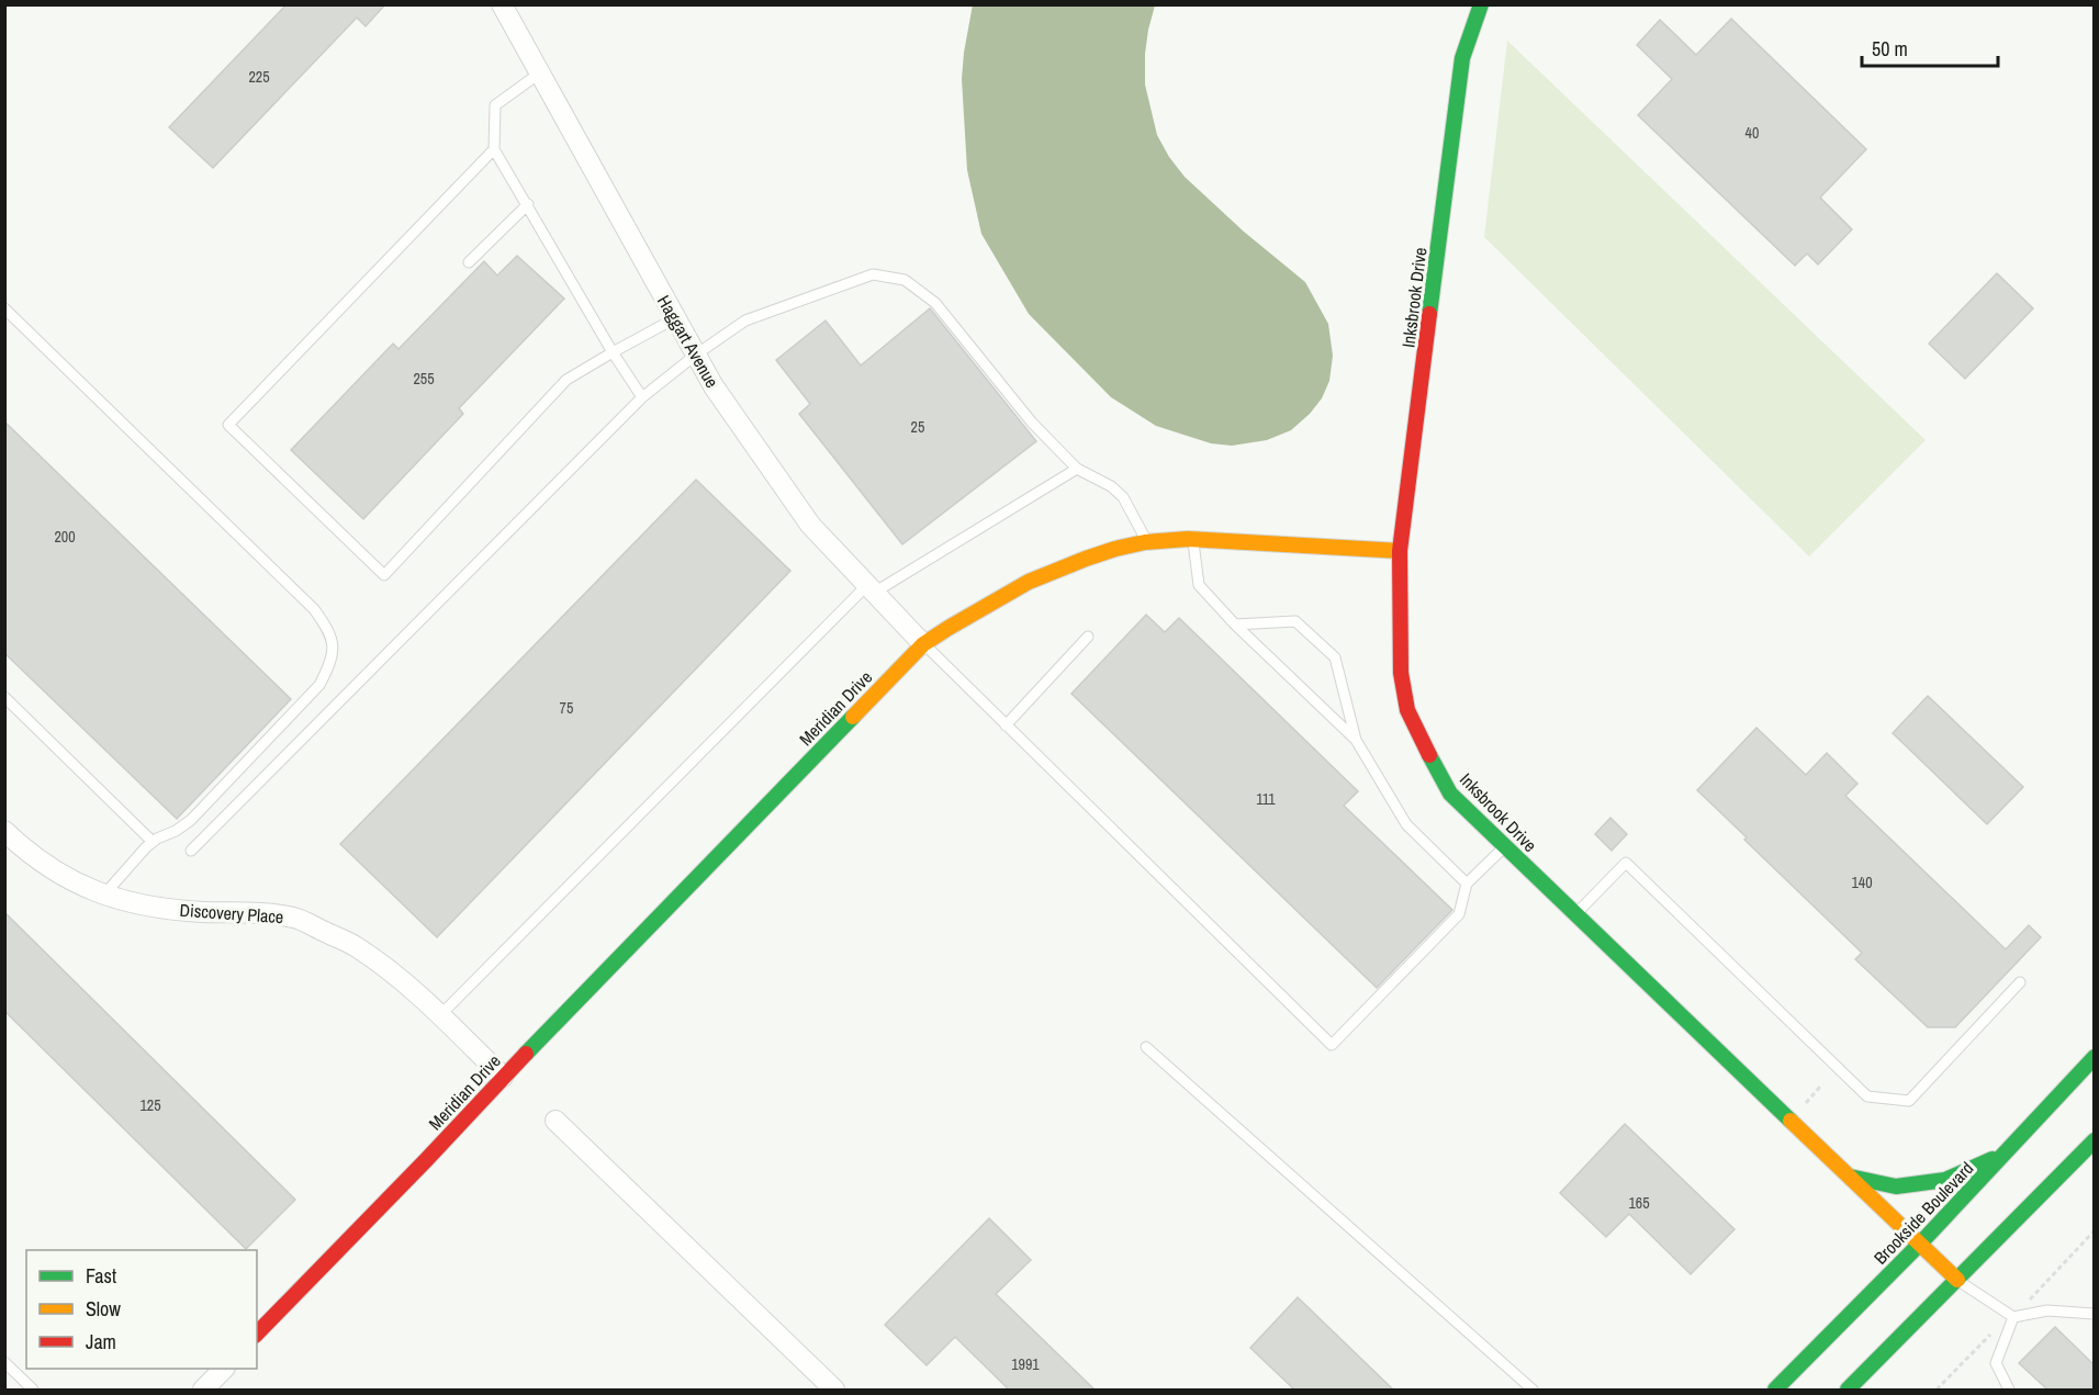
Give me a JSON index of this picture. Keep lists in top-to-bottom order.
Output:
{
  "streets": {
    "street": [
      "Inksbrook Drive",
      "Haggart Avenue",
      "Meridian Drive",
      "Discovery Place",
      "Brookside Boulevard"
    ]
  },
  "crossings": [
    ["Inksbrook Drive", "Meridian Drive"],
    ["Inksbrook Drive", "Brookside Boulevard"],
    ["Haggart Avenue", "Meridian Drive"],
    ["Meridian Drive", "Discovery Place"]
  ],
  "house_numbers": [
    "225",
    "40",
    "255",
    "25",
    "200",
    "75",
    "111",
    "140",
    "125",
    "165",
    "1991"
  ],
  "legend": ["Fast", "Slow", "Jam"],
  "scale_bar": "50 m"
}
